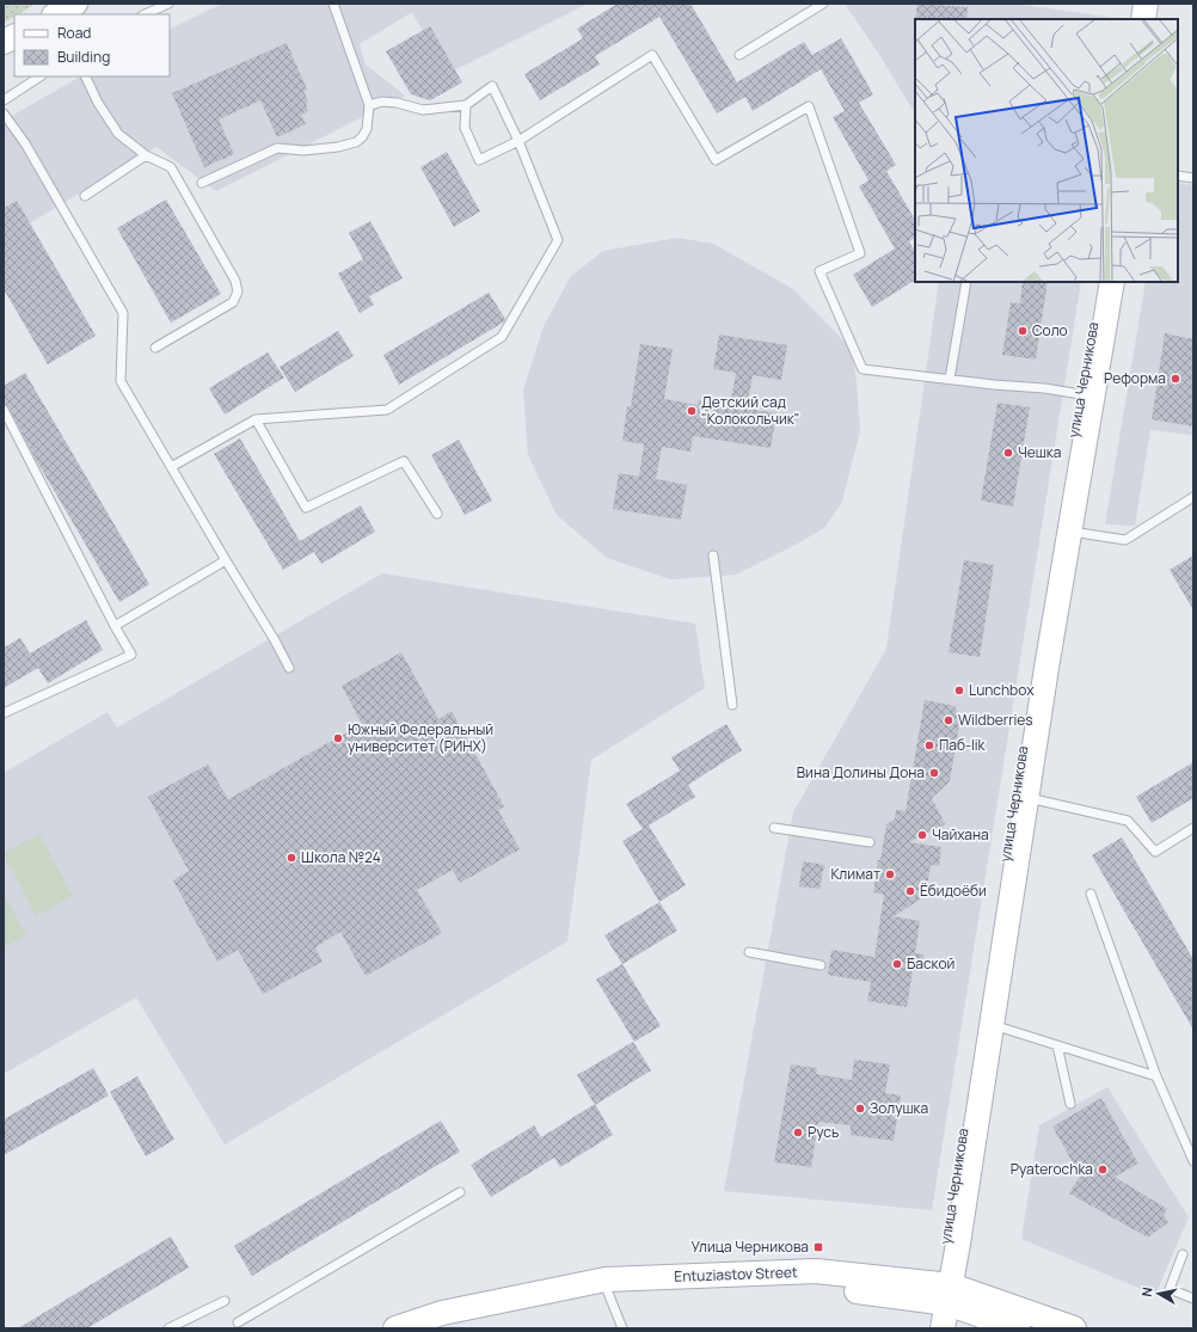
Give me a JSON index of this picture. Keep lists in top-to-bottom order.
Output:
{
  "streets": {
    "street": ["улица Черникова", "Entuziastov Street"]
  },
  "crossings": [
    ["улица Черникова", "Entuziastov Street"]
  ],
  "places": {
    "other": [
      "Соло",
      "Реформа",
      "Детский сад \"Колокольчик\"",
      "Чешка",
      "Lunchbox",
      "Wildberries",
      "Южный Федеральный университет (РИНХ)",
      "Паб-lik",
      "Вина Долины Дона",
      "Чайхана",
      "Школа №24",
      "Климат",
      "Ёбидоёби",
      "Баской",
      "Золушка",
      "Русь",
      "Pyaterochka"
    ],
    "transit": ["Улица Черникова"]
  },
  "legend": ["Road", "Building"],
  "north": "left"
}
